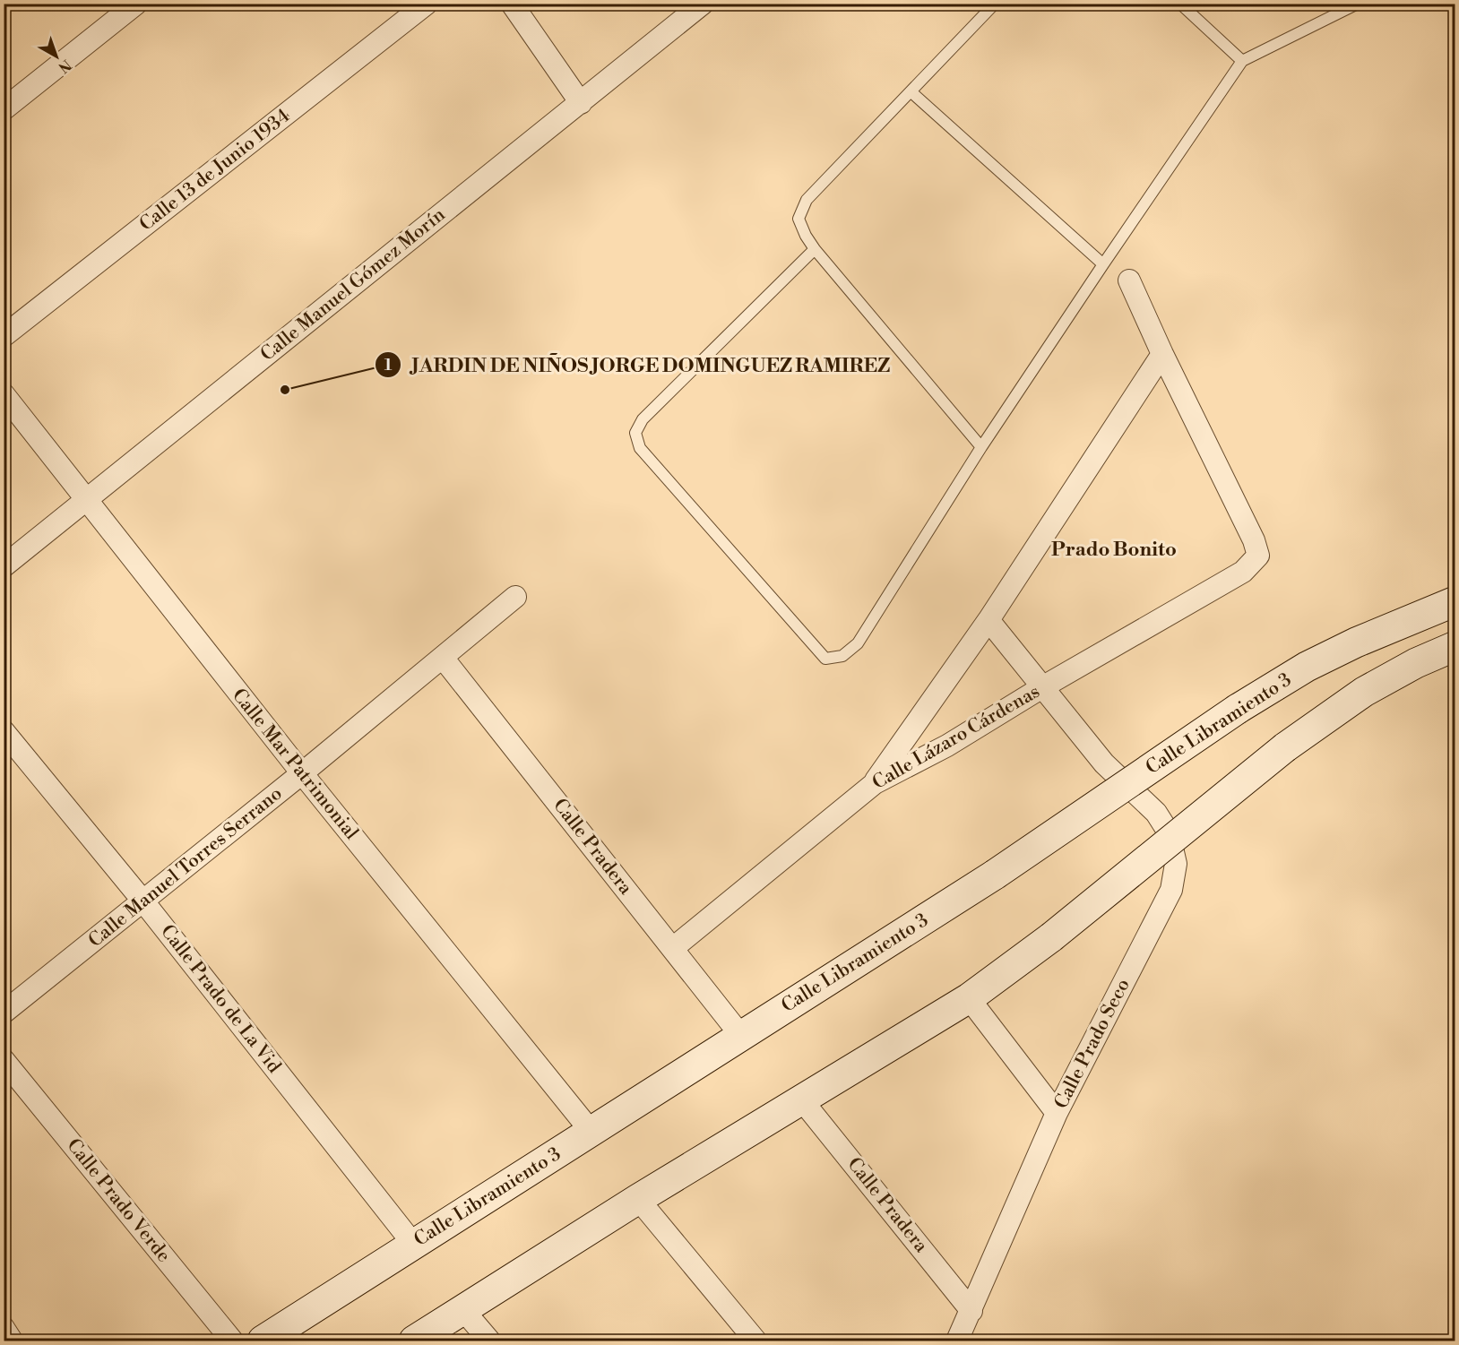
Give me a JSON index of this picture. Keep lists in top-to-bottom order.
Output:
{
  "streets": {
    "street": [
      "Calle 13 de Junio 1934",
      "Calle Manuel Gómez Morín",
      "Calle Libramiento 3",
      "Calle Lázaro Cárdenas",
      "Calle Mar Patrimonial",
      "Calle Pradera",
      "Calle Manuel Torres Serrano",
      "Calle Prado de La Vid",
      "Calle Prado Seco",
      "Calle Prado Verde"
    ]
  },
  "crossings": [
    ["Calle Manuel Gómez Morín", "Calle Mar Patrimonial"],
    ["Calle Libramiento 3", "Calle Mar Patrimonial"],
    ["Calle Libramiento 3", "Calle Pradera"],
    ["Calle Libramiento 3", "Calle Prado de La Vid"],
    ["Calle Lázaro Cárdenas", "Calle Pradera"],
    ["Calle Lázaro Cárdenas", "Calle Prado Seco"],
    ["Calle Mar Patrimonial", "Calle Manuel Torres Serrano"],
    ["Calle Pradera", "Calle Manuel Torres Serrano"],
    ["Calle Pradera", "Calle Prado Seco"],
    ["Calle Manuel Torres Serrano", "Calle Prado de La Vid"]
  ],
  "districts": ["Prado Bonito"],
  "places": ["JARDIN DE NIÑOS JORGE DOMINGUEZ RAMIREZ"],
  "north": "bottom right"
}
